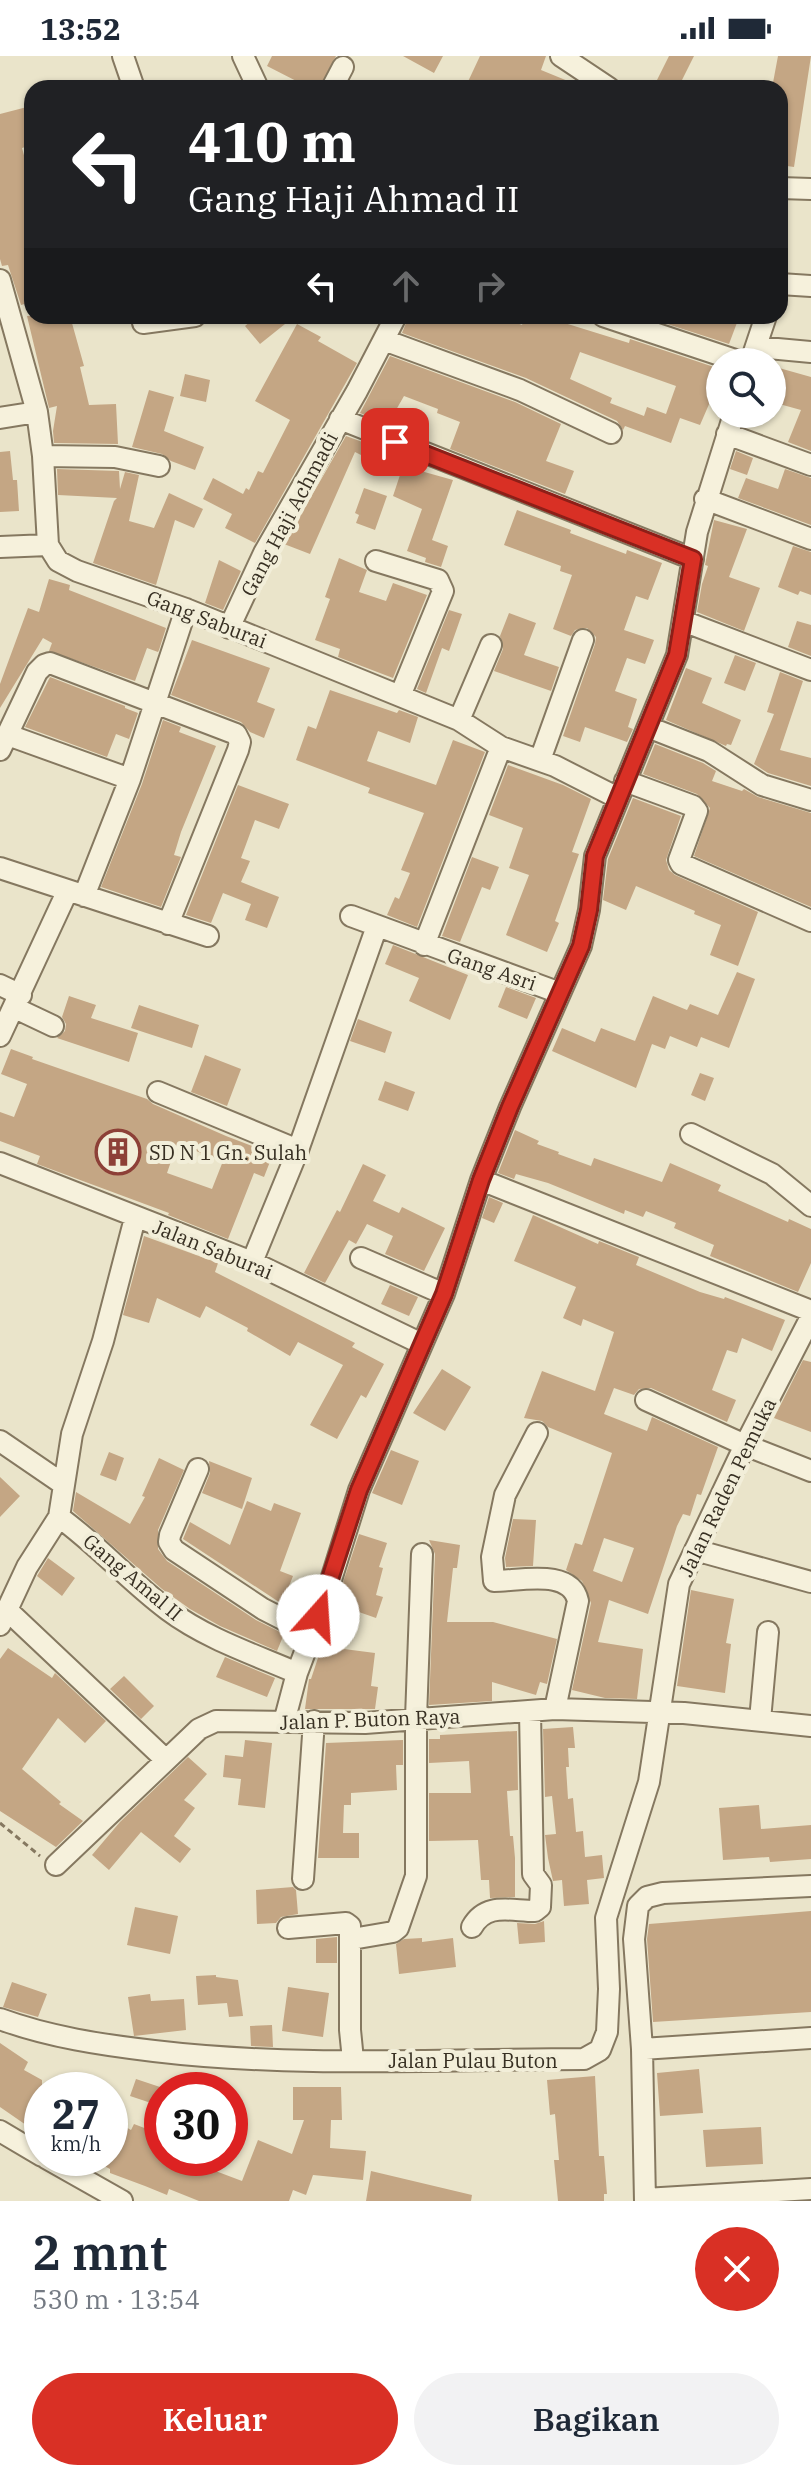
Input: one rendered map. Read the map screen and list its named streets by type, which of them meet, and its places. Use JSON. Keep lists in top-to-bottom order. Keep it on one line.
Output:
{"streets":{"street":["Gang Haji Achmadi","Gang Saburai","Gang Asri","Jalan Saburai","Jalan Raden Pemuka","Gang Amal II","Jalan P. Buton Raya","Jalan Pulau Buton"]},"crossings":[["Gang Haji Achmadi","Gang Saburai"],["Jalan Raden Pemuka","Jalan P. Buton Raya"],["Jalan Raden Pemuka","Jalan Pulau Buton"],["Jalan P. Buton Raya","Jalan Pulau Buton"]],"places":{"building":["SD N 1 Gn. Sulah"]},"page":{"status":"13:52","turn":["410 m","Gang Haji Ahmad II"],"speed":"27 km/h","limit":"30","heading":["2 mnt","530 m · 13:54"],"buttons":["Keluar","Bagikan"]}}
